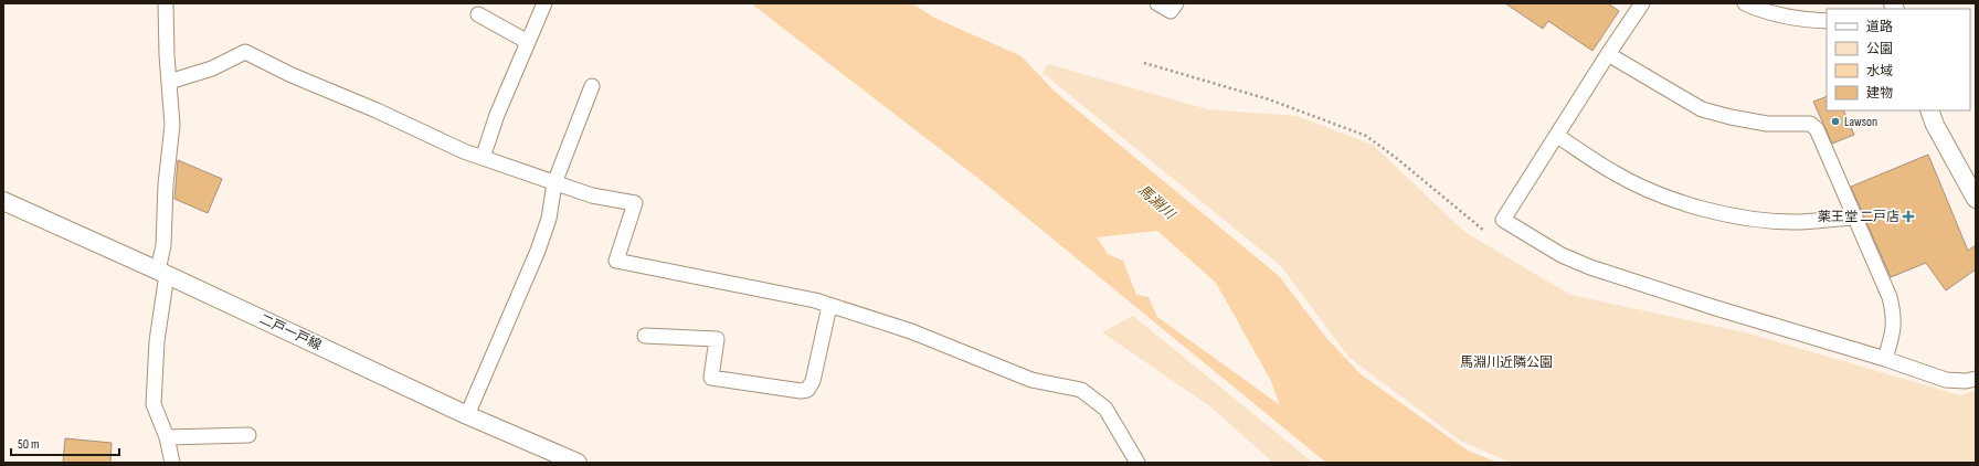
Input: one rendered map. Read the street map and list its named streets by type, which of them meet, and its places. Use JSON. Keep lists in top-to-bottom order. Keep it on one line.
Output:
{"streets":{"main road":["二戸一戸線"]},"water":["馬淵川"],"parks":["馬淵川近隣公園"],"places":{"other":["Lawson"],"health":["薬王堂 二戸店"]},"legend":["道路","公園","水域","建物"],"scale_bar":"50 m"}
